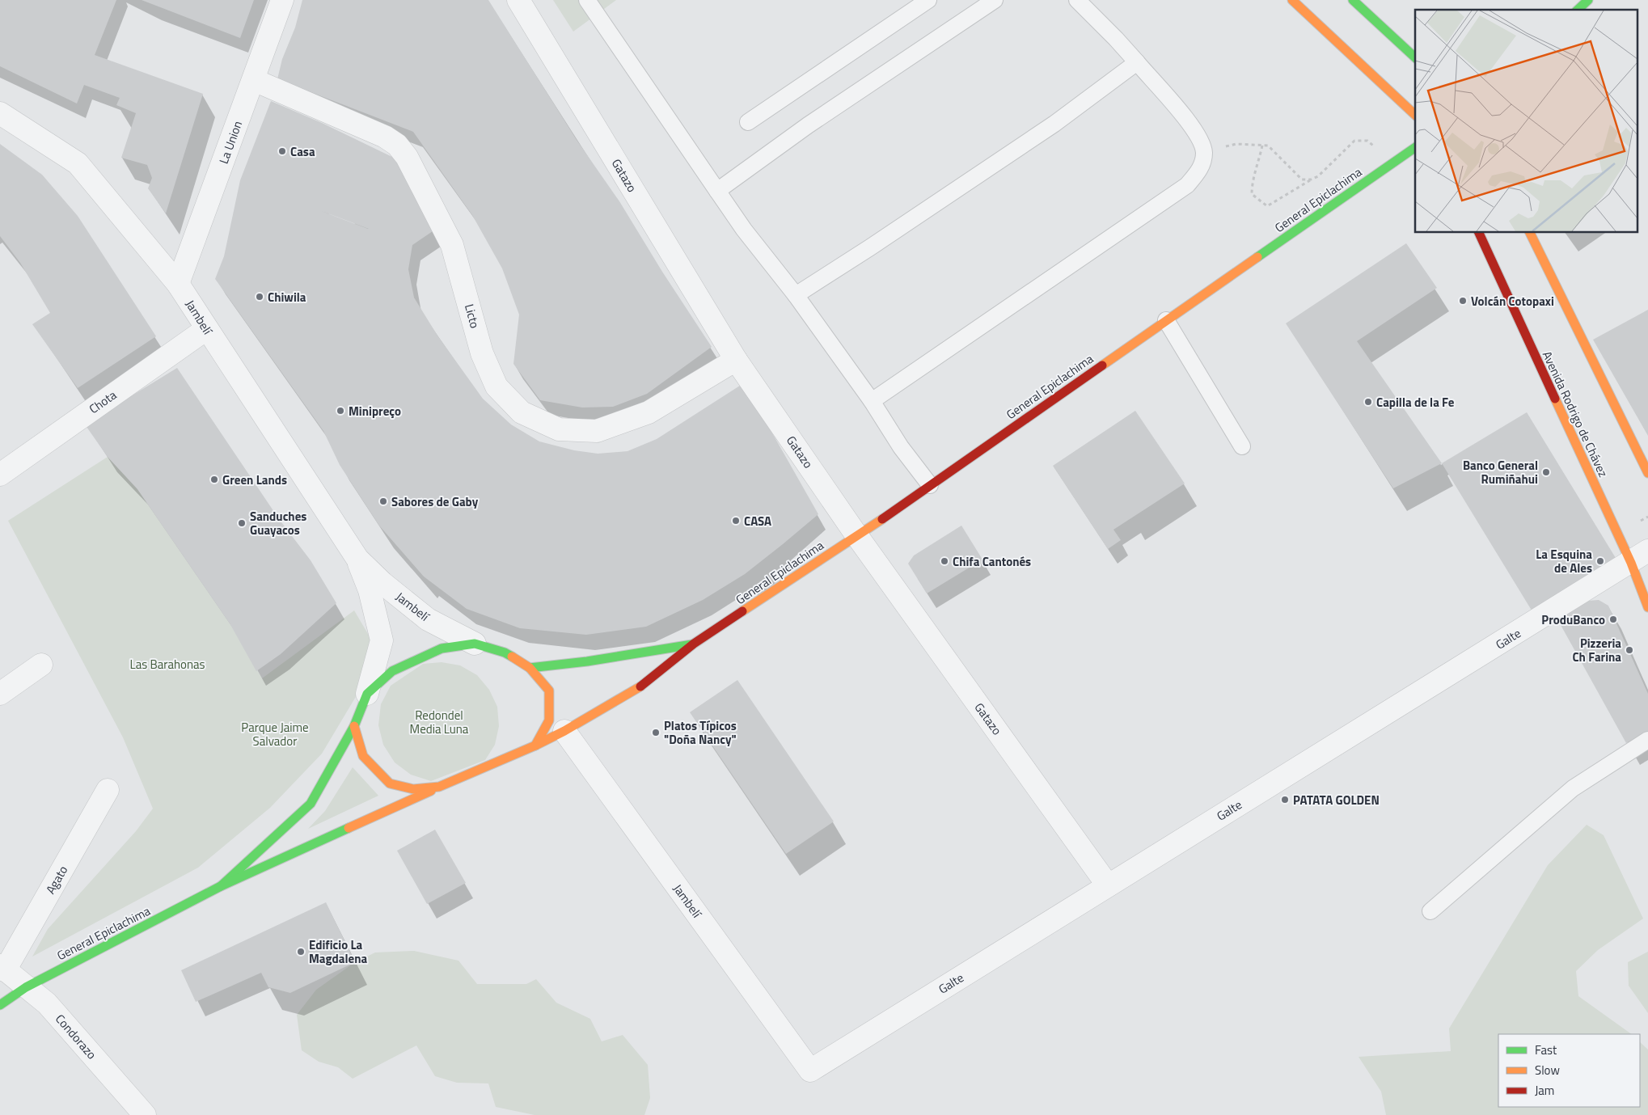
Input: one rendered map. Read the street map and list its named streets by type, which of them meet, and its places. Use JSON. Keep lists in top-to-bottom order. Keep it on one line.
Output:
{"streets":{"street":["La Union","Gatazo","General Epiclachima","Licto","Jambelí","Chota","Avenida Rodrigo de Chávez","Galte","Agato","Condorazo"]},"crossings":[["La Union","Licto"],["La Union","Jambelí"],["Gatazo","General Epiclachima"],["Gatazo","Licto"],["Gatazo","Galte"],["General Epiclachima","Jambelí"],["General Epiclachima","Condorazo"],["Jambelí","Chota"],["Jambelí","Galte"],["Avenida Rodrigo de Chávez","Galte"],["Agato","Condorazo"]],"parks":["Las Barahonas","Redondel Media Luna","Parque Jaime Salvador"],"places":["Casa","Chiwila","Volcán Cotopaxi","Capilla de la Fe","Minipreço","Banco General Rumiñahui","Green Lands","Sabores de Gaby","CASA","Sanduches Guayacos","Chifa Cantonés","La Esquina de Ales","ProduBanco","Pizzeria Ch Farina","Platos Típicos \"Doña Nancy\"","PATATA GOLDEN","Edificio La Magdalena"],"legend":["Fast","Slow","Jam"]}
